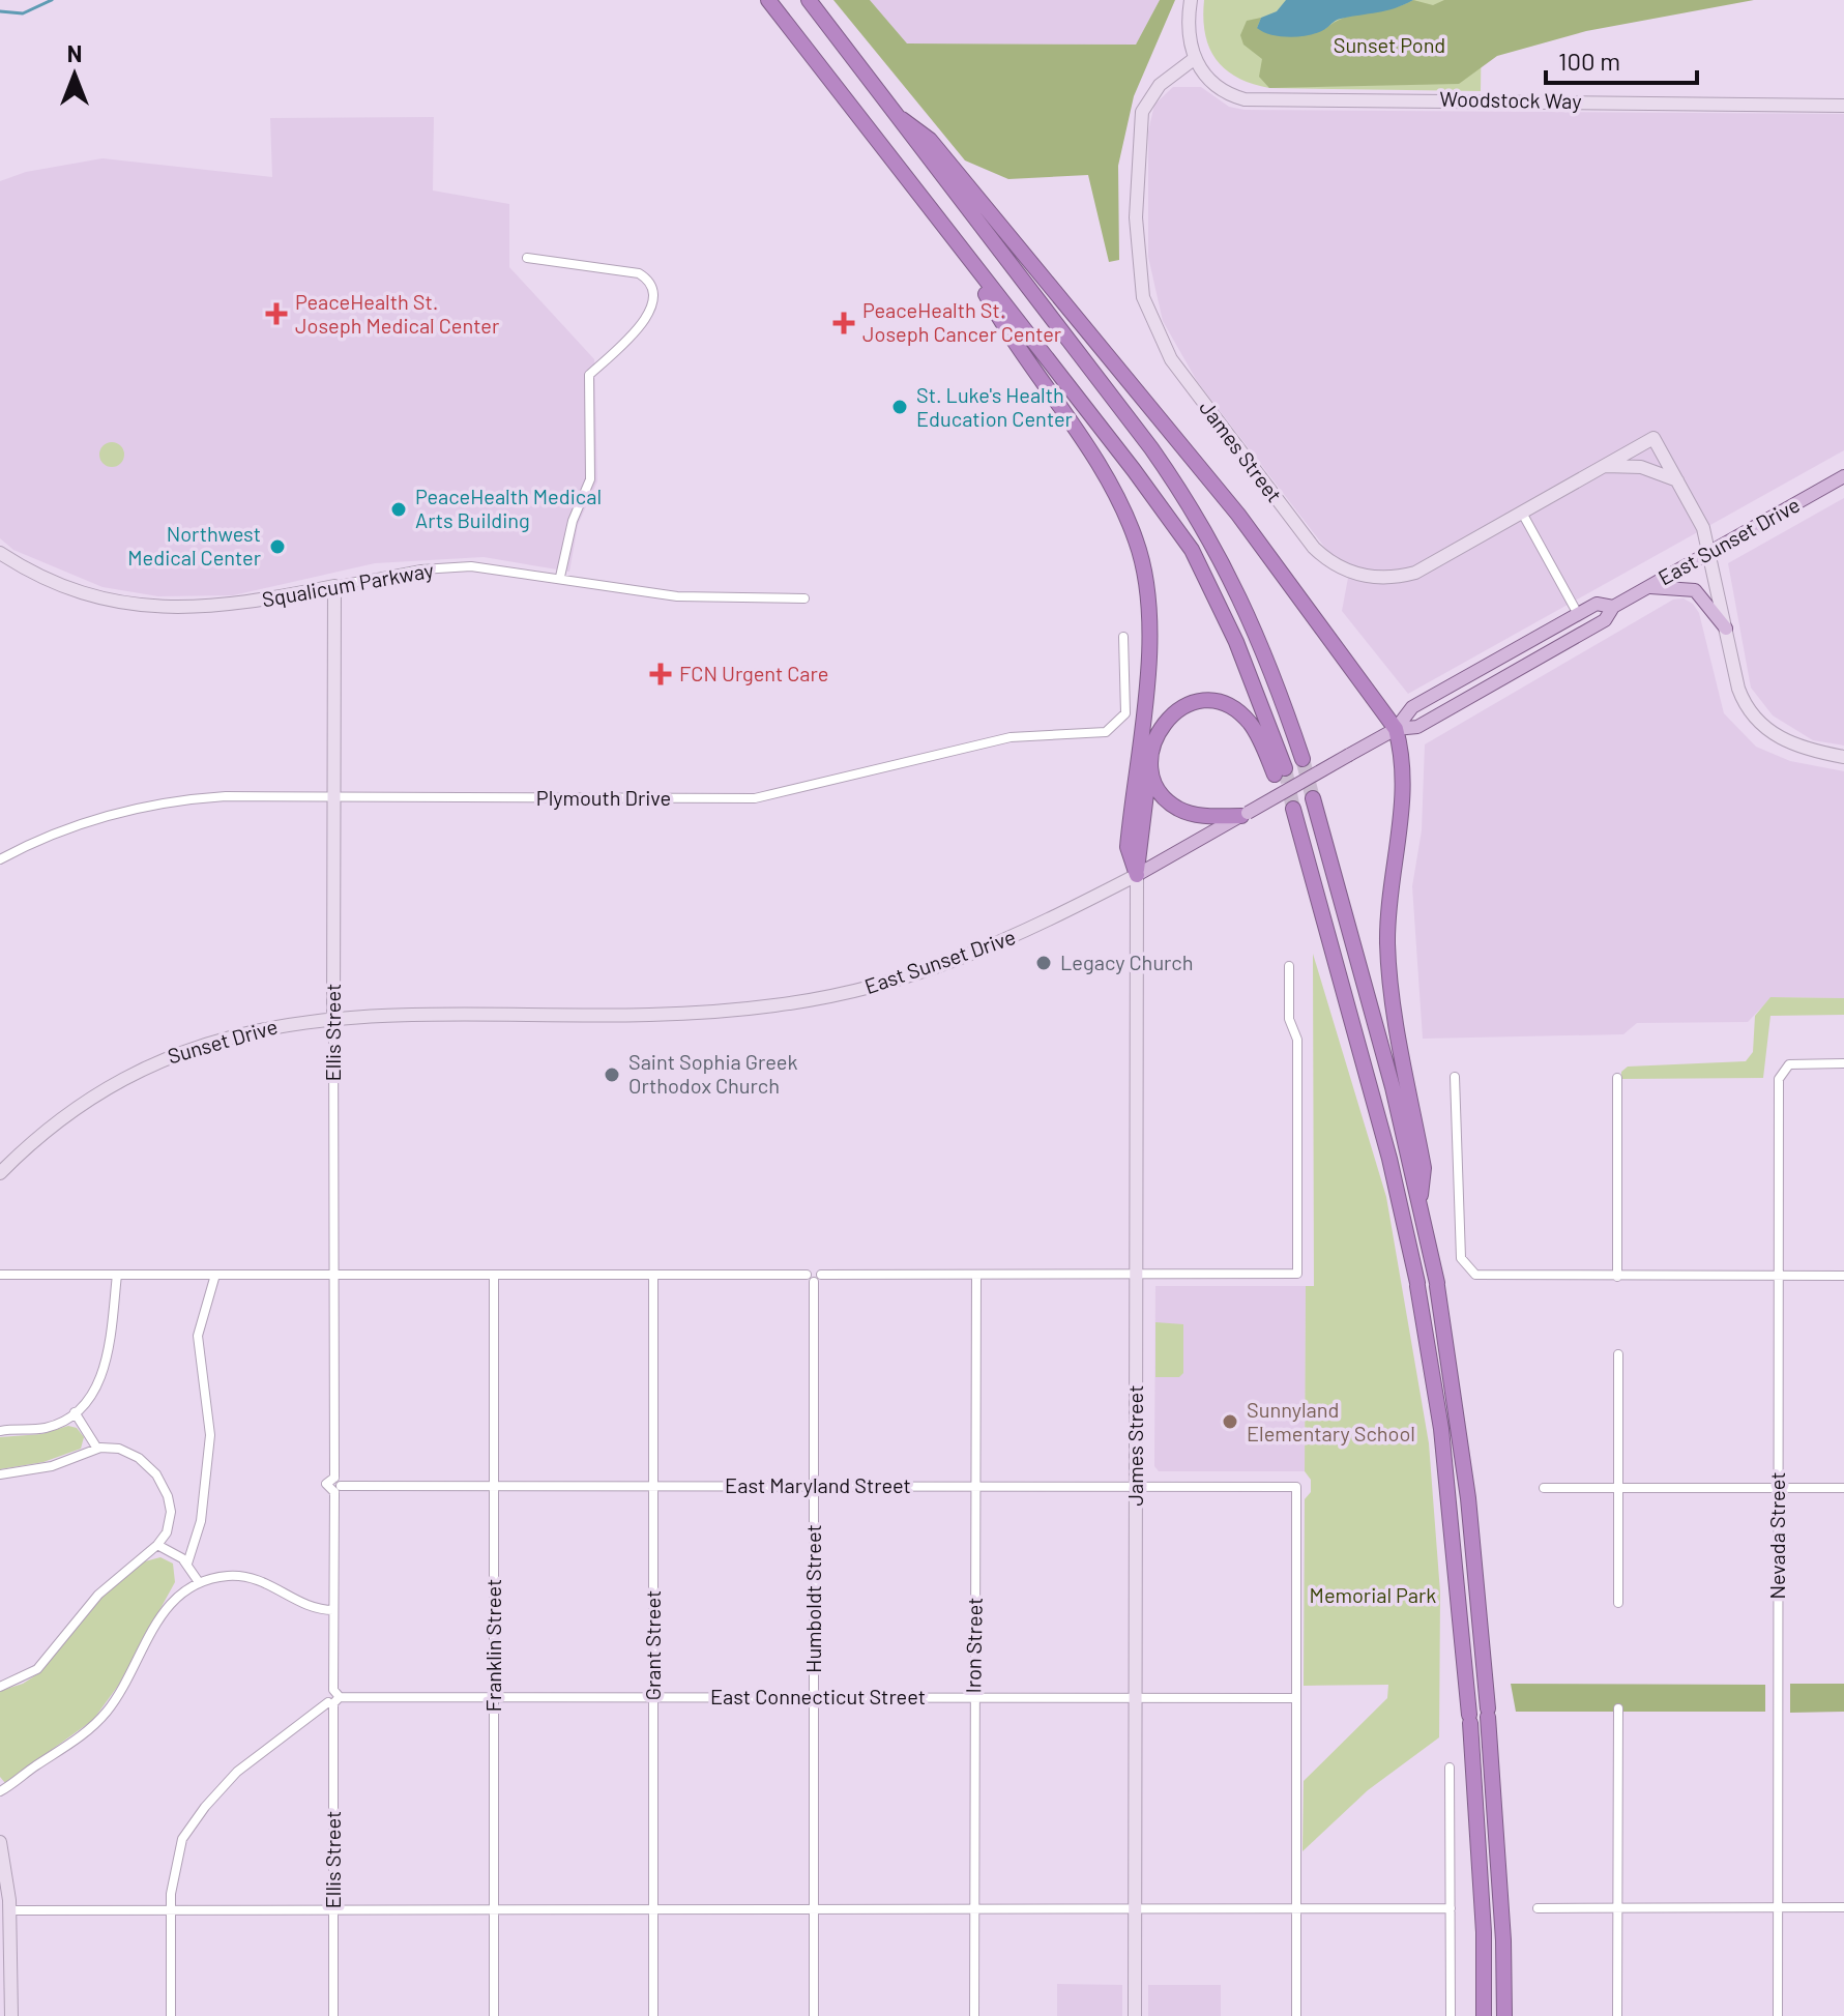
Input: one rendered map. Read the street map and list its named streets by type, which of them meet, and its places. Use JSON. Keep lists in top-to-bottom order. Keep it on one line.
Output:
{"streets":{"main road":["East Sunset Drive"],"street":["Woodstock Way","James Street","Squalicum Parkway","Plymouth Drive","Ellis Street","Sunset Drive","East Maryland Street","Nevada Street","Humboldt Street","Franklin Street","Grant Street","Iron Street","East Connecticut Street"]},"crossings":[["Woodstock Way","James Street"],["James Street","East Sunset Drive"],["James Street","East Maryland Street"],["James Street","East Connecticut Street"],["East Sunset Drive","Ellis Street"],["East Sunset Drive","Sunset Drive"],["Squalicum Parkway","Ellis Street"],["Plymouth Drive","Ellis Street"],["Ellis Street","Sunset Drive"],["Ellis Street","East Maryland Street"],["Ellis Street","East Connecticut Street"],["East Maryland Street","Humboldt Street"],["East Maryland Street","Franklin Street"],["East Maryland Street","Grant Street"],["East Maryland Street","Iron Street"],["East Maryland Street","East Connecticut Street"],["Humboldt Street","East Connecticut Street"],["Franklin Street","East Connecticut Street"],["Grant Street","East Connecticut Street"],["Iron Street","East Connecticut Street"]],"parks":["Sunset Pond","Memorial Park"],"places":{"health":["PeaceHealth St. Joseph Medical Center","PeaceHealth St. Joseph Cancer Center","FCN Urgent Care"],"other":["St. Luke's Health Education Center","PeaceHealth Medical Arts Building","Northwest Medical Center","Legacy Church","Saint Sophia Greek Orthodox Church","Sunnyland Elementary School"]},"scale_bar":"100 m","north":"top"}
